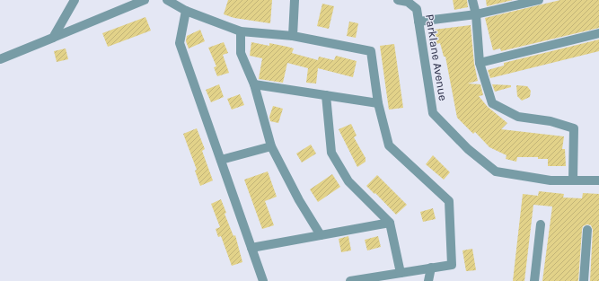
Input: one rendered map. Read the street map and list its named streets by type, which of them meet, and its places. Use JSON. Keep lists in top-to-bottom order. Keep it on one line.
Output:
{"streets":{"street":["Parklane Avenue"]}}
